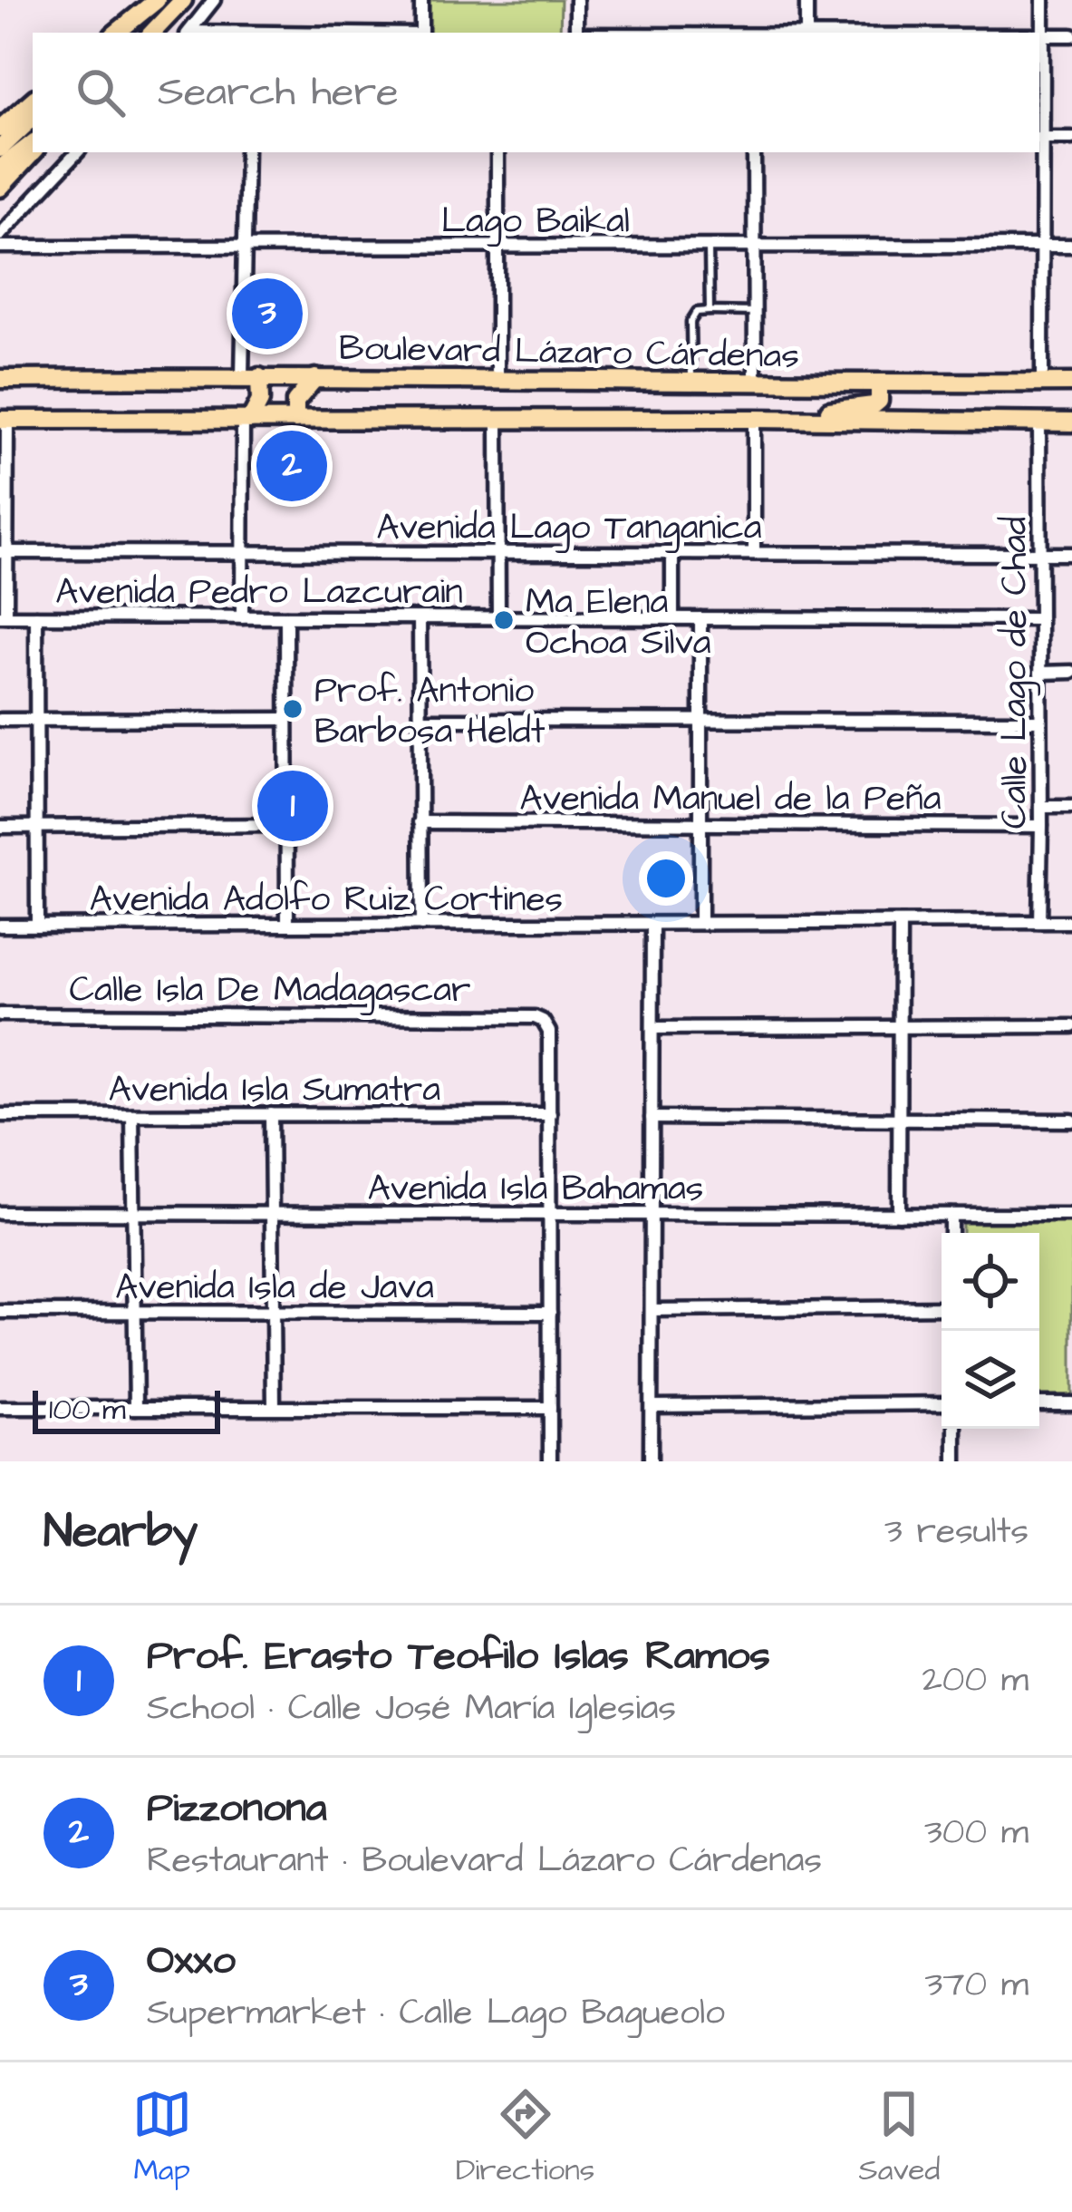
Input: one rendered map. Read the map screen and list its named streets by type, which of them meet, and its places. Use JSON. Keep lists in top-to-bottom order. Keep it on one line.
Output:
{"streets":{"main road":["Boulevard Lázaro Cárdenas"],"street":["Lago Baikal","Avenida Lago Tanganica","Avenida Pedro Lazcurain","Calle Lago de Chad","Avenida Manuel de la Peña","Avenida Adolfo Ruiz Cortines","Calle Isla De Madagascar","Avenida Isla Sumatra","Avenida Isla Bahamas","Avenida Isla de Java"]},"crossings":[["Boulevard Lázaro Cárdenas","Calle Lago de Chad"],["Avenida Lago Tanganica","Calle Lago de Chad"],["Avenida Pedro Lazcurain","Calle Lago de Chad"],["Calle Lago de Chad","Avenida Manuel de la Peña"],["Calle Lago de Chad","Avenida Adolfo Ruiz Cortines"],["Calle Isla De Madagascar","Avenida Isla Sumatra"]],"places":["Ma Elena Ochoa Silva","Prof. Antonio Barbosa Heldt"],"scale_bar":"100 m","page":{"search":"Search here","pins":["3","2","1"],"scale":"100 m","heading":["Nearby","3 results"],"list":[{"mark":"1","name":"Prof. Erasto Teofilo Islas Ramos","note":"School · Calle José María Iglesias","value":"200 m"},{"mark":"2","name":"Pizzonona","note":"Restaurant · Boulevard Lázaro Cárdenas","value":"300 m"},{"mark":"3","name":"Oxxo","note":"Supermarket · Calle Lago Bagueolo","value":"370 m"}],"nav":["Map","Directions","Saved"]}}
